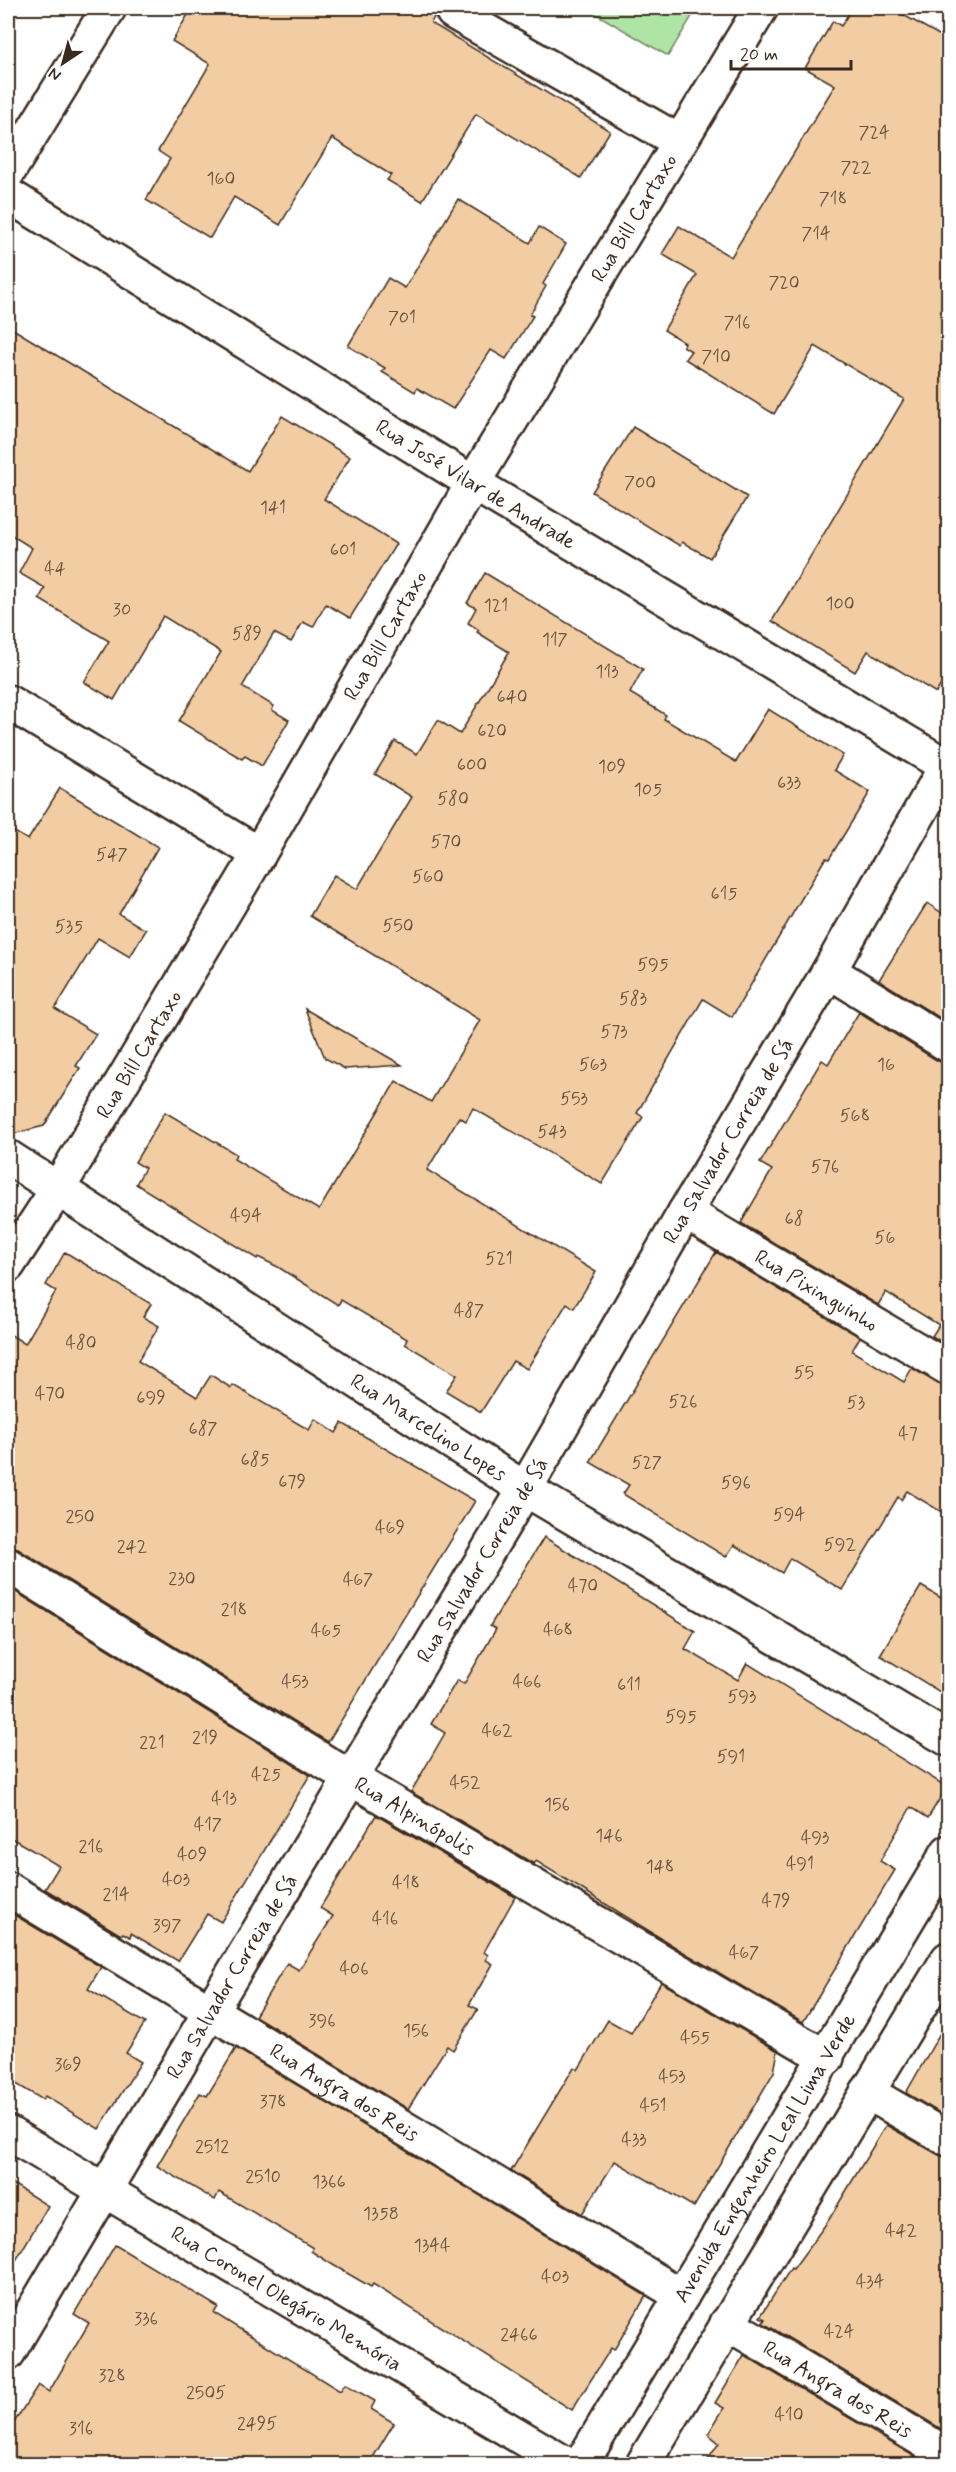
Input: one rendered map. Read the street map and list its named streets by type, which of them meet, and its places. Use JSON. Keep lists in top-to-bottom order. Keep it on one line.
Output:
{"streets":{"street":["Rua Bill Cartaxo","Rua José Vilar de Andrade","Rua Salvador Correia de Sá","Rua Pixinguinho","Rua Marcelino Lopes","Rua Alpinópolis","Rua Angra dos Reis","Avenida Engenheiro Leal Lima Verde","Rua Coronel Olegário Memória"]},"crossings":[["Rua Bill Cartaxo","Rua José Vilar de Andrade"],["Rua Bill Cartaxo","Rua Marcelino Lopes"],["Rua José Vilar de Andrade","Rua Salvador Correia de Sá"],["Rua Salvador Correia de Sá","Rua Pixinguinho"],["Rua Salvador Correia de Sá","Rua Marcelino Lopes"],["Rua Salvador Correia de Sá","Rua Alpinópolis"],["Rua Salvador Correia de Sá","Rua Angra dos Reis"],["Rua Salvador Correia de Sá","Rua Coronel Olegário Memória"],["Rua Alpinópolis","Avenida Engenheiro Leal Lima Verde"],["Rua Angra dos Reis","Avenida Engenheiro Leal Lima Verde"]],"house_numbers":["724","722","160","718","714","720","701","716","710","700","141","601","44","100","121","30","589","117","113","640","620","600","109","633","105","580","570","547","560","615","550","535","595","583","573","563","16","553","568","543","576","494","68","56","521","487","480","55","470","699","526","53","687","47","685","527","679","596","594","250","469","592","242","230","467","470","218","468","465","453","466","611","593","595","462","219","221","591","425","452","413","156","417","146","493","216","409","491","148","403","418","214","479","416","397","467","406","396","156","455","369","453","378","451","433","2512","2510","1366","1358","442","1344","403","434","336","424","2466","328","2505","410","2495","316"],"scale_bar":"20 m","north":"bottom left"}
